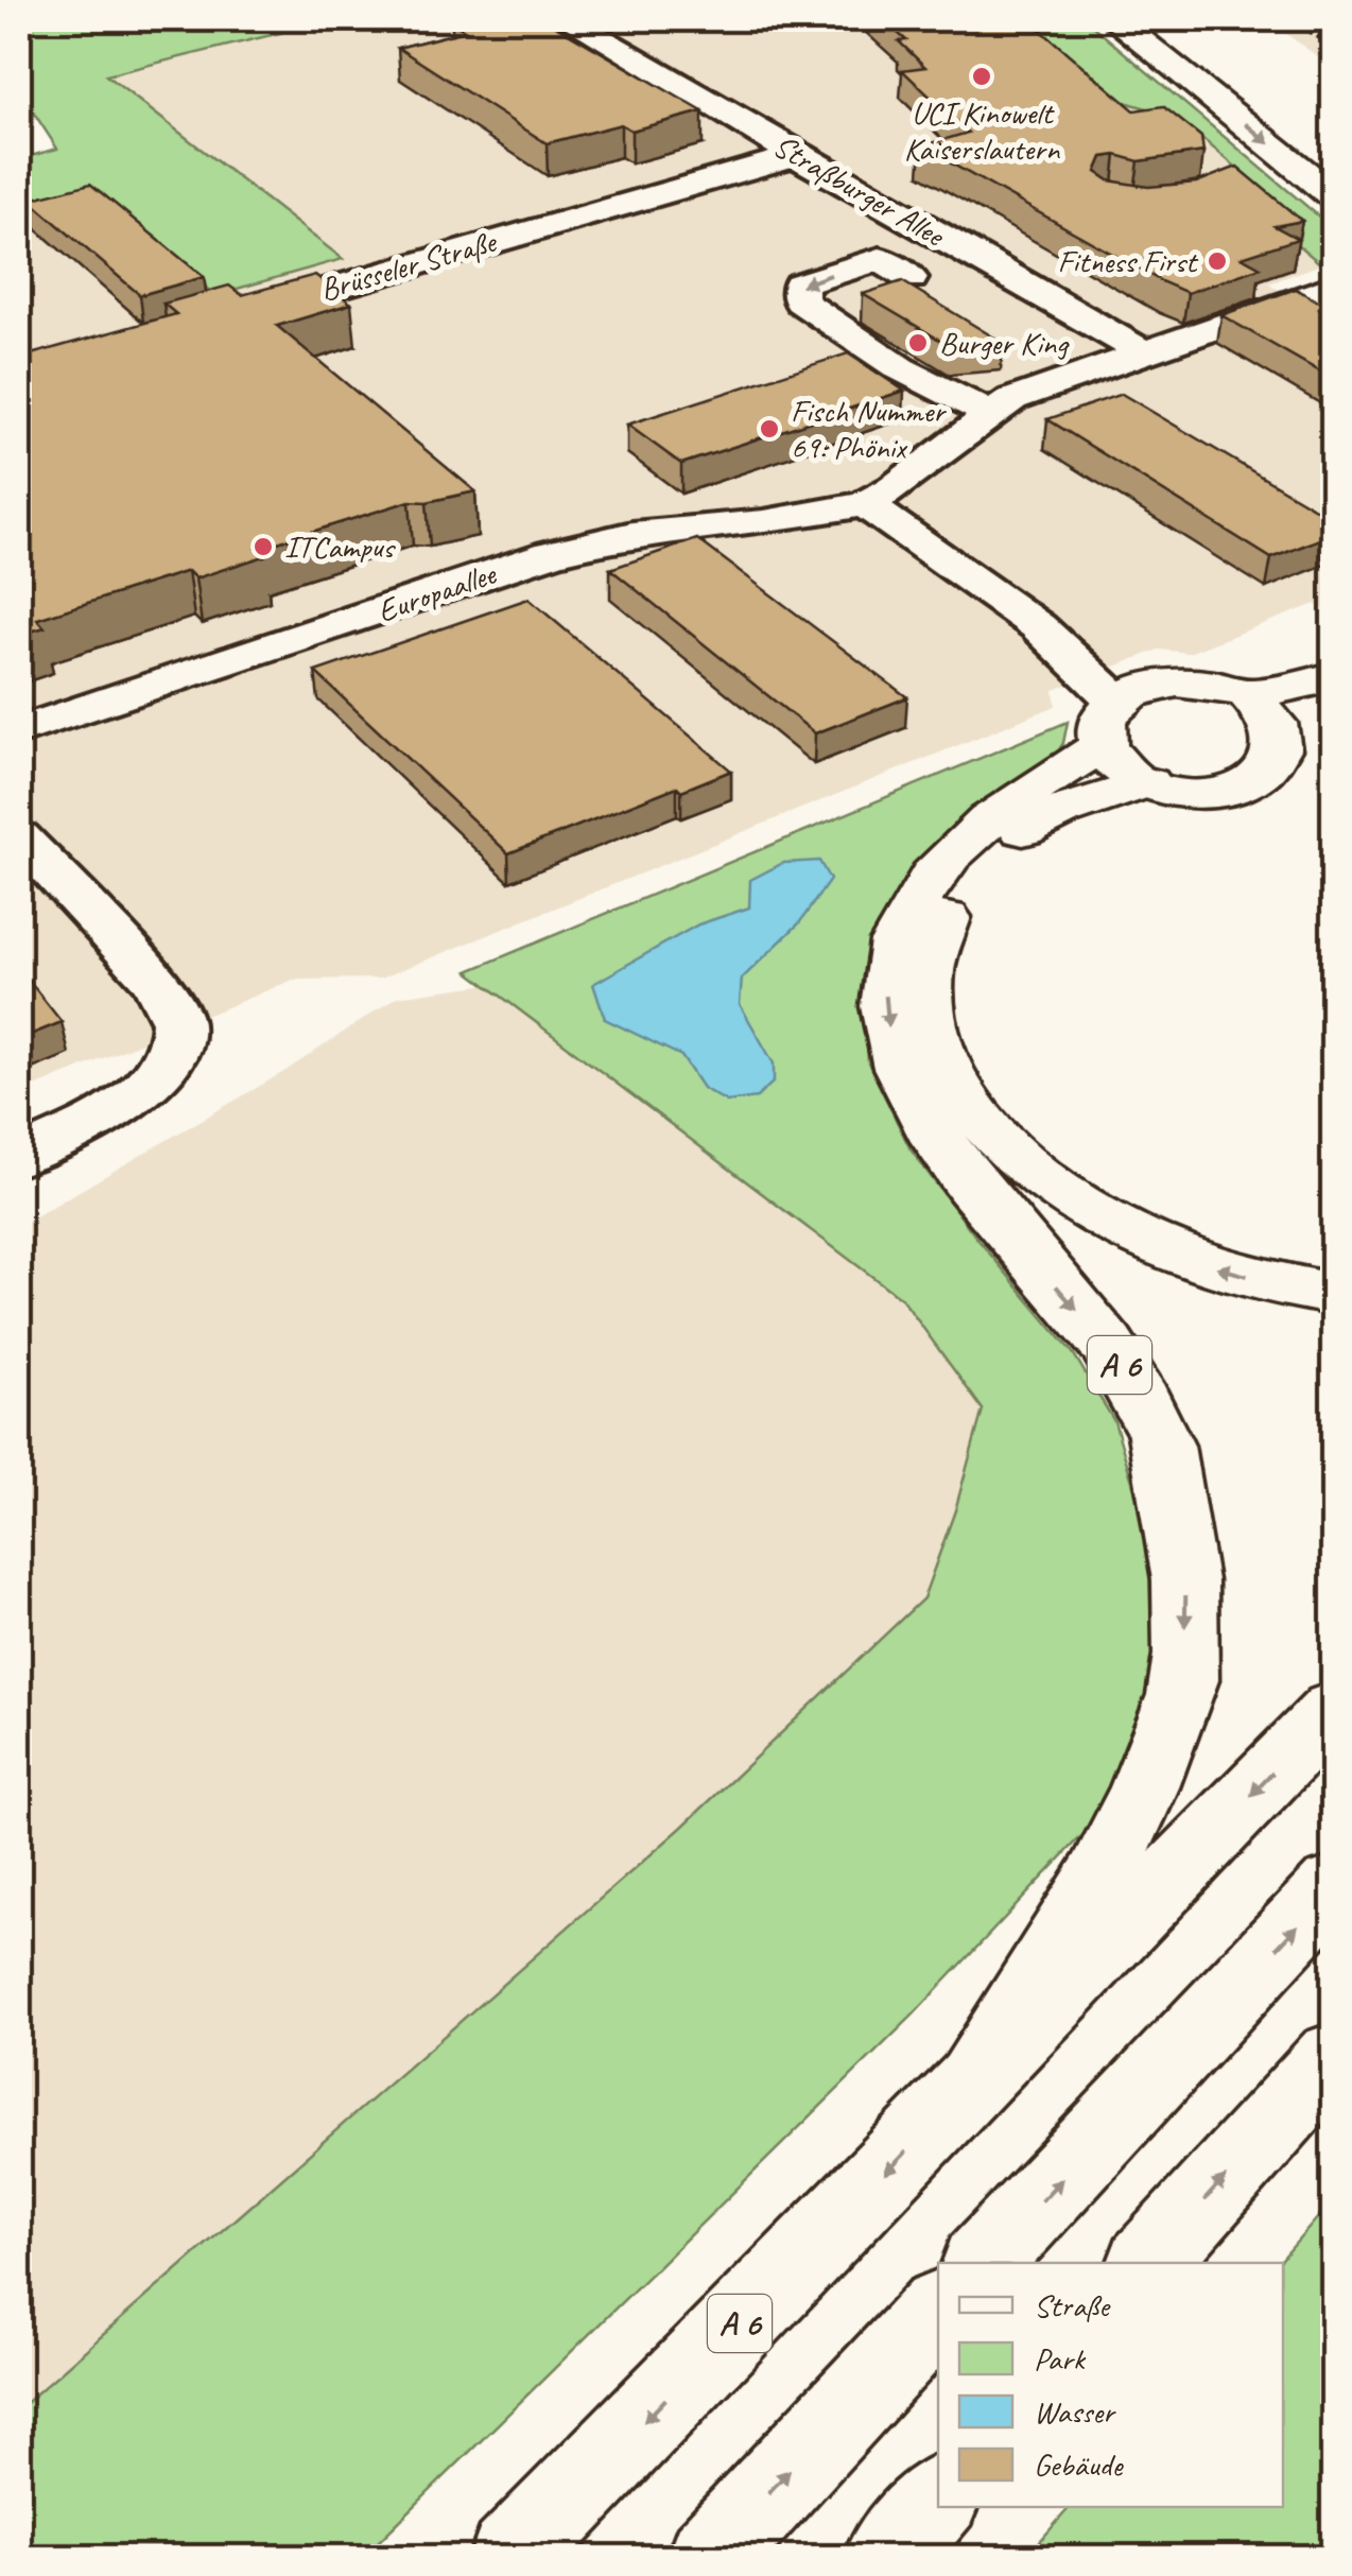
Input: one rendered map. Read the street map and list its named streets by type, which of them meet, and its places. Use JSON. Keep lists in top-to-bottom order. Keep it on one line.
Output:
{"streets":{"main road":["A 6"],"street":["Straßburger Allee","Brüsseler Straße","Europaallee"]},"crossings":[["Straßburger Allee","Brüsseler Straße"],["Straßburger Allee","Europaallee"]],"places":["UCI Kinowelt Kaiserslautern","Fitness First","Burger King","Fisch Nummer 69: Phönix","ITCampus"],"legend":["Straße","Park","Wasser","Gebäude"]}
